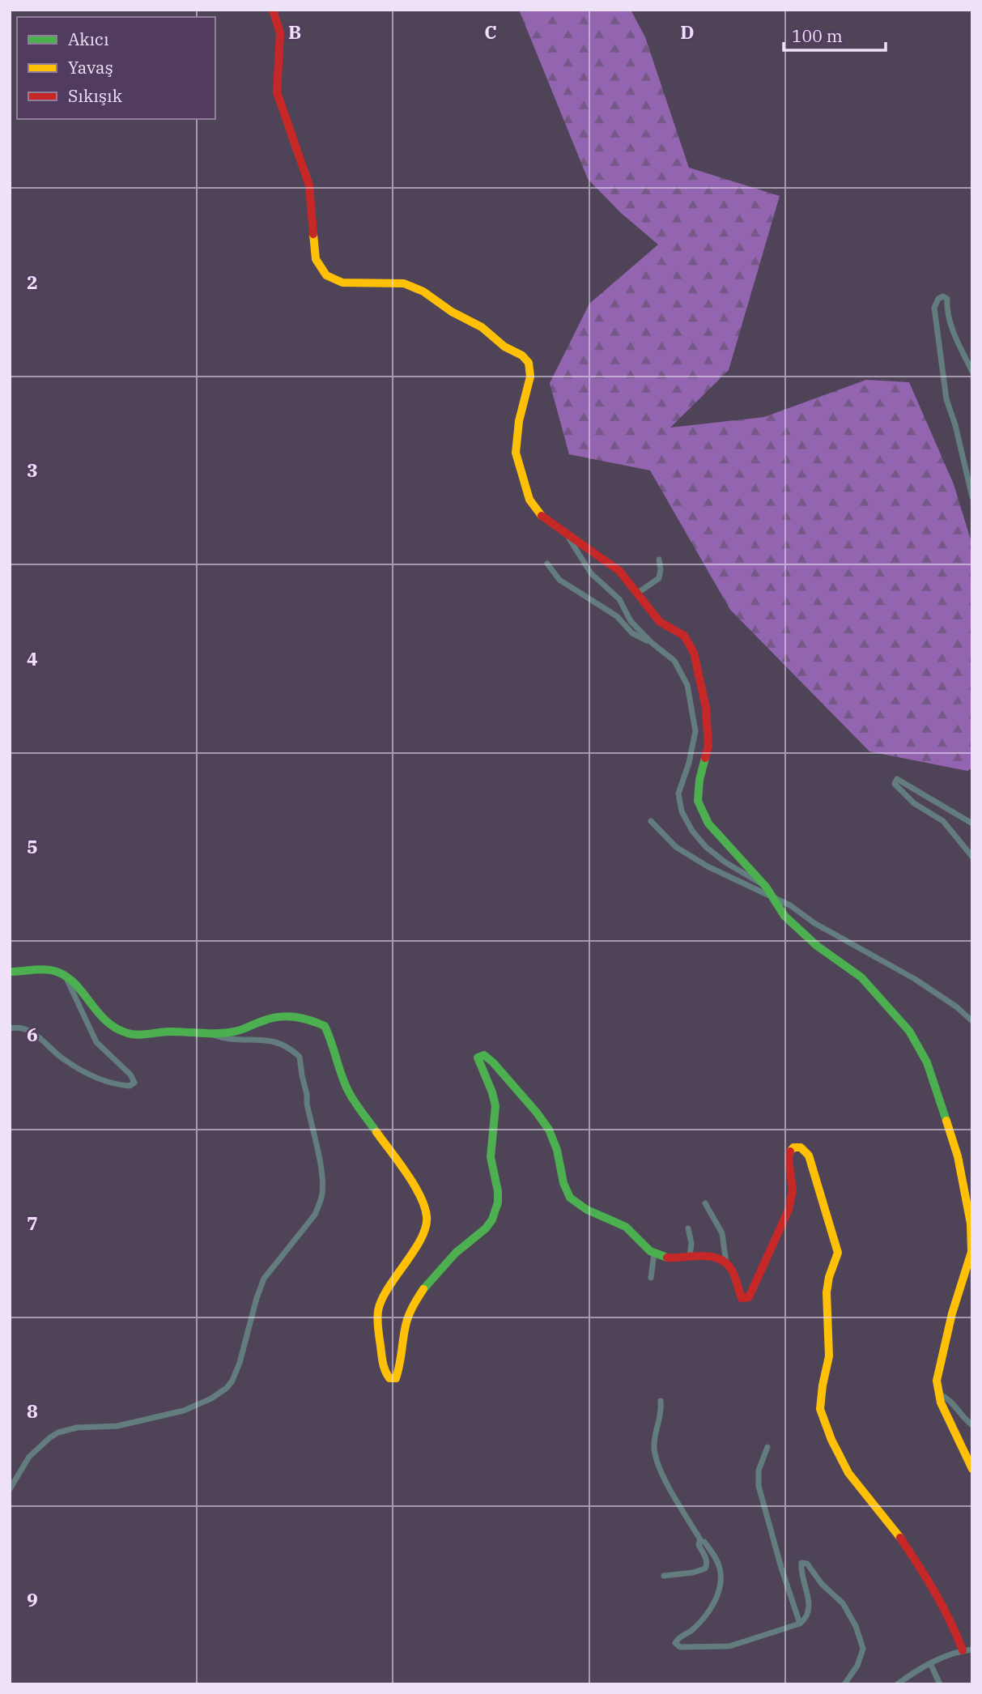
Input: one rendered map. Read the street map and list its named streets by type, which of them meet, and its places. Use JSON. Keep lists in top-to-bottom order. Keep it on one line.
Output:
{"legend":["Akıcı","Yavaş","Sıkışık"],"scale_bar":"100 m","grid":{"columns":["B","C","D"],"rows":["2","3","4","5","6","7","8","9"]}}
